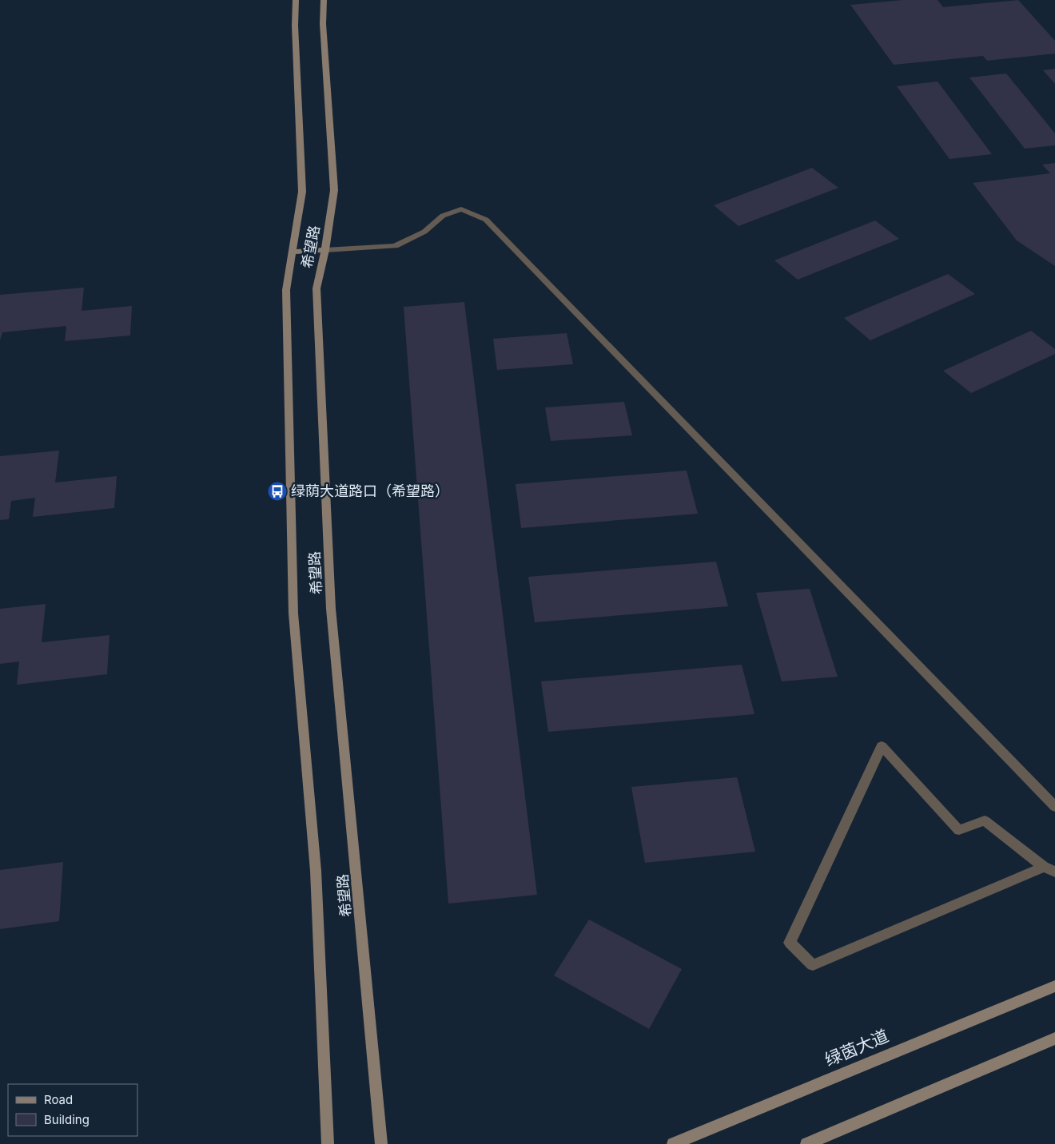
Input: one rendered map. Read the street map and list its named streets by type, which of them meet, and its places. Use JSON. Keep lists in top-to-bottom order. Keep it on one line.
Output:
{"streets":{"street":["希望路","绿茵大道"]},"places":{"bus stop":["绿荫大道路口（希望路）"]},"legend":["Road","Building"]}
